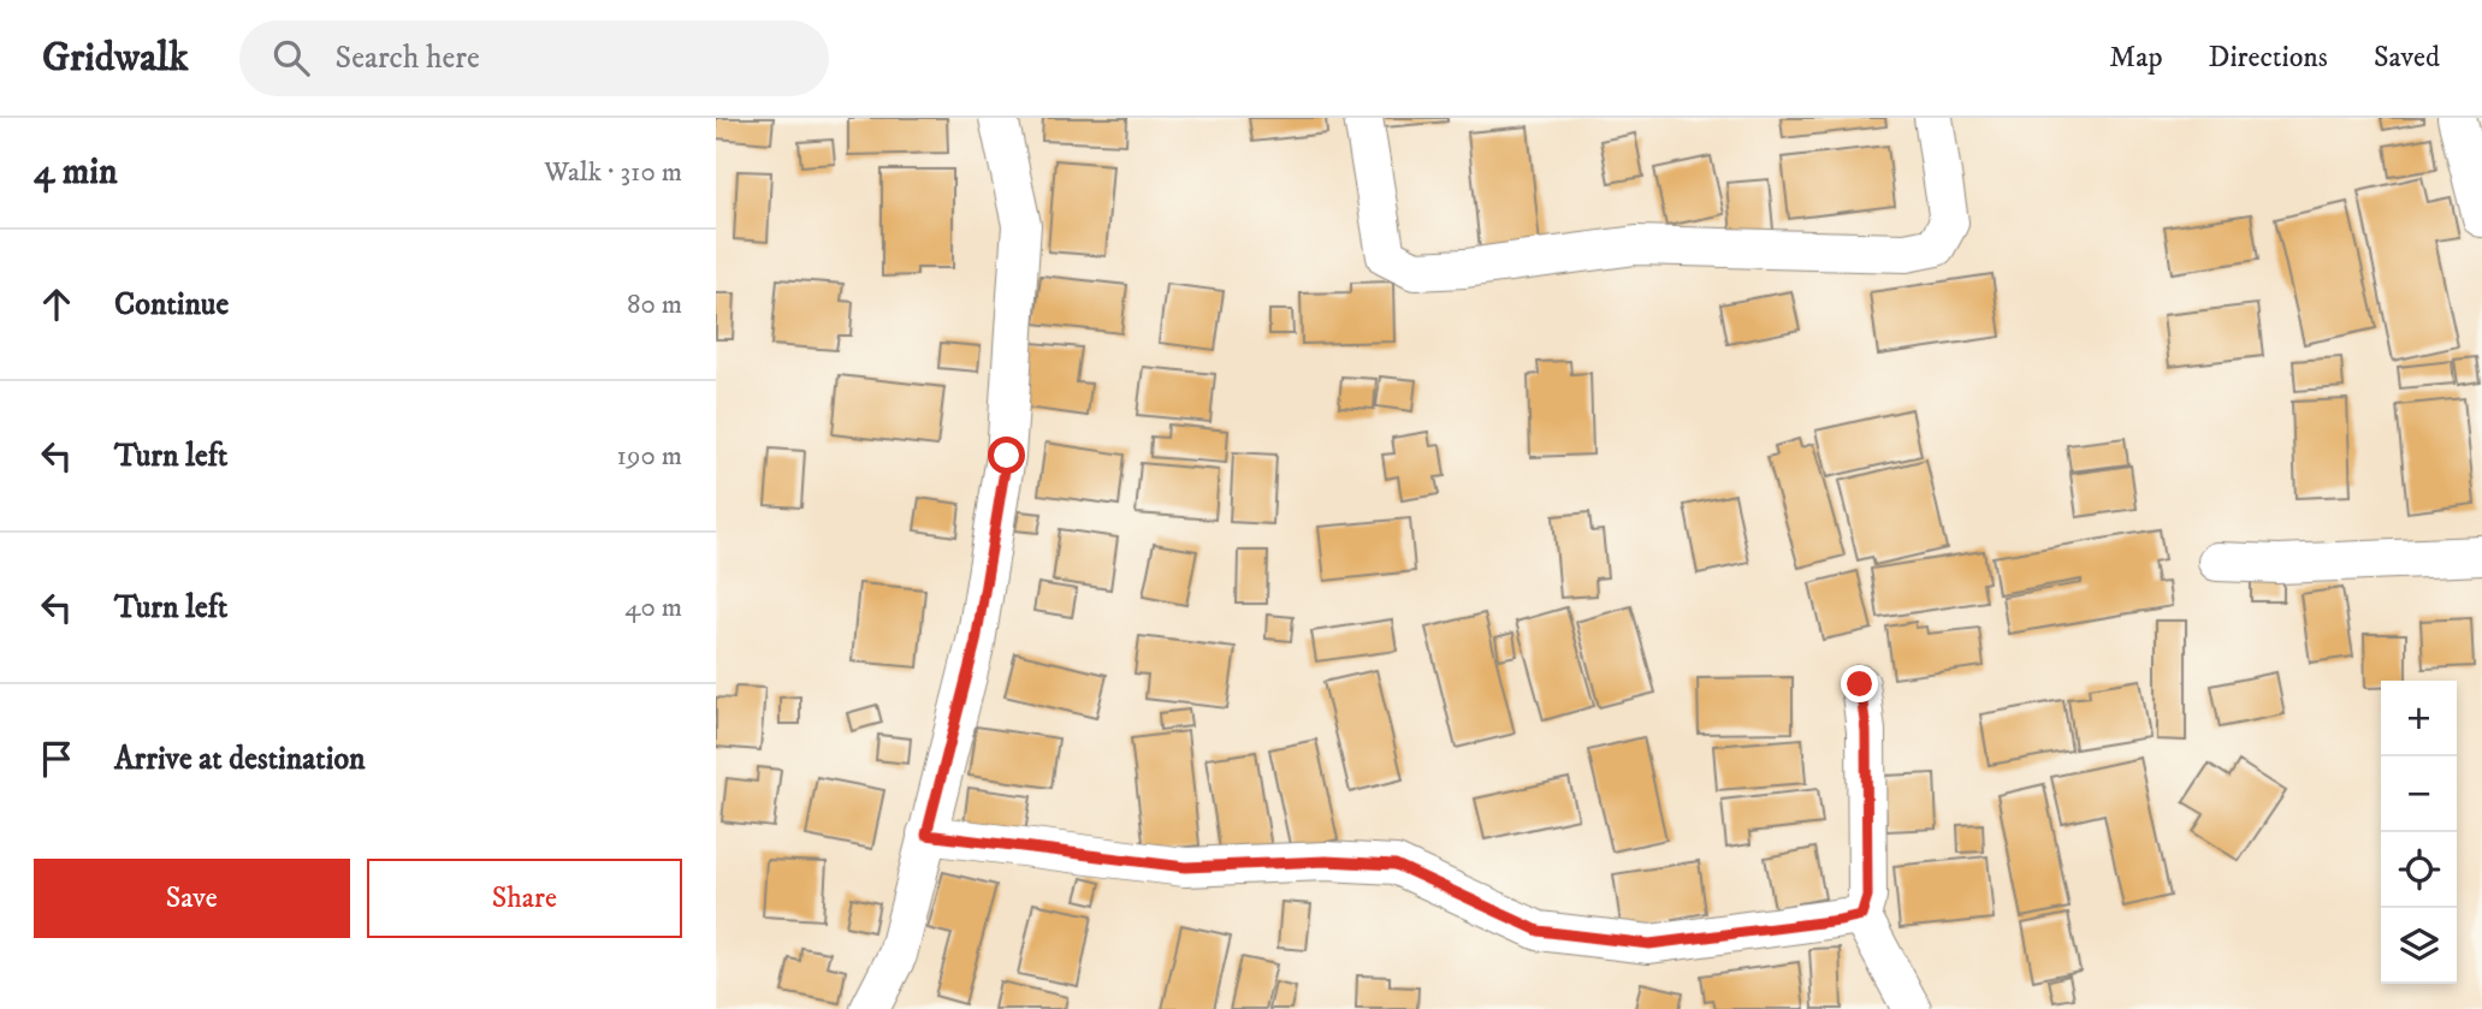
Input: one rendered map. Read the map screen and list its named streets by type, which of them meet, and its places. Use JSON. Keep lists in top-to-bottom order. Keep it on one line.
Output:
{"page":{"header":"Gridwalk","search":"Search here","nav":["Map","Directions","Saved"],"heading":["4 min","Walk · 310 m"],"list":[["Continue","80 m"],["Turn left","190 m"],["Turn left","40 m"],"Arrive at destination"],"map_buttons":["+","−"],"buttons":["Save","Share"]}}
